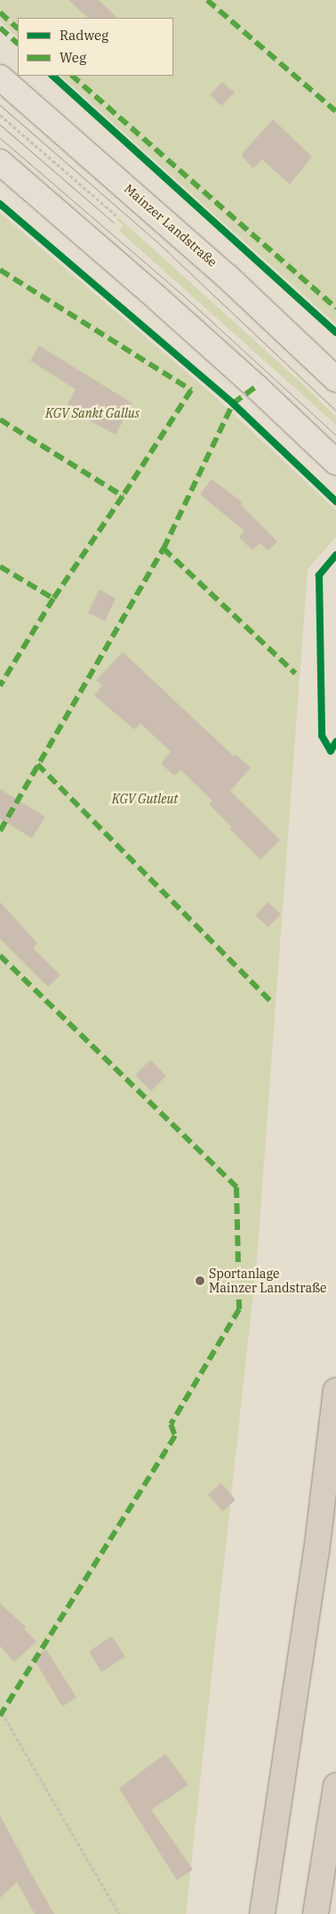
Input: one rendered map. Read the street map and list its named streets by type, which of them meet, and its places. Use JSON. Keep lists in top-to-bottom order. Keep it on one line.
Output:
{"streets":{"main road":["Mainzer Landstraße"]},"parks":["KGV Sankt Gallus","KGV Gutleut"],"places":["Sportanlage Mainzer Landstraße"],"legend":["Radweg","Weg"]}
